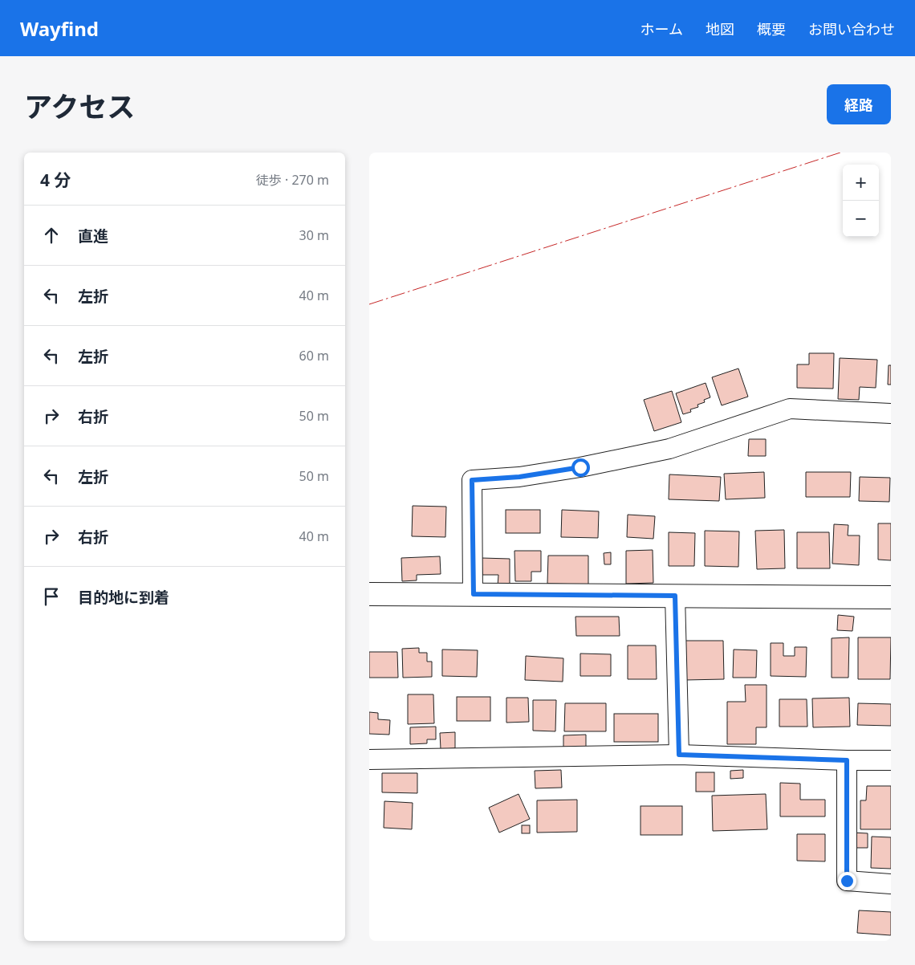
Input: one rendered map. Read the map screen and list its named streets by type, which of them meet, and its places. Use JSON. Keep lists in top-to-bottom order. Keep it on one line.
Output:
{"page":{"header":"Wayfind","nav":["ホーム","地図","概要","お問い合わせ"],"title":"アクセス","buttons":"経路","heading":["4 分","徒歩 · 270 m"],"map_buttons":["+","−"],"list":[["直進","30 m"],["左折","40 m"],["左折","60 m"],["右折","50 m"],["左折","50 m"],["右折","40 m"],"目的地に到着"]}}
